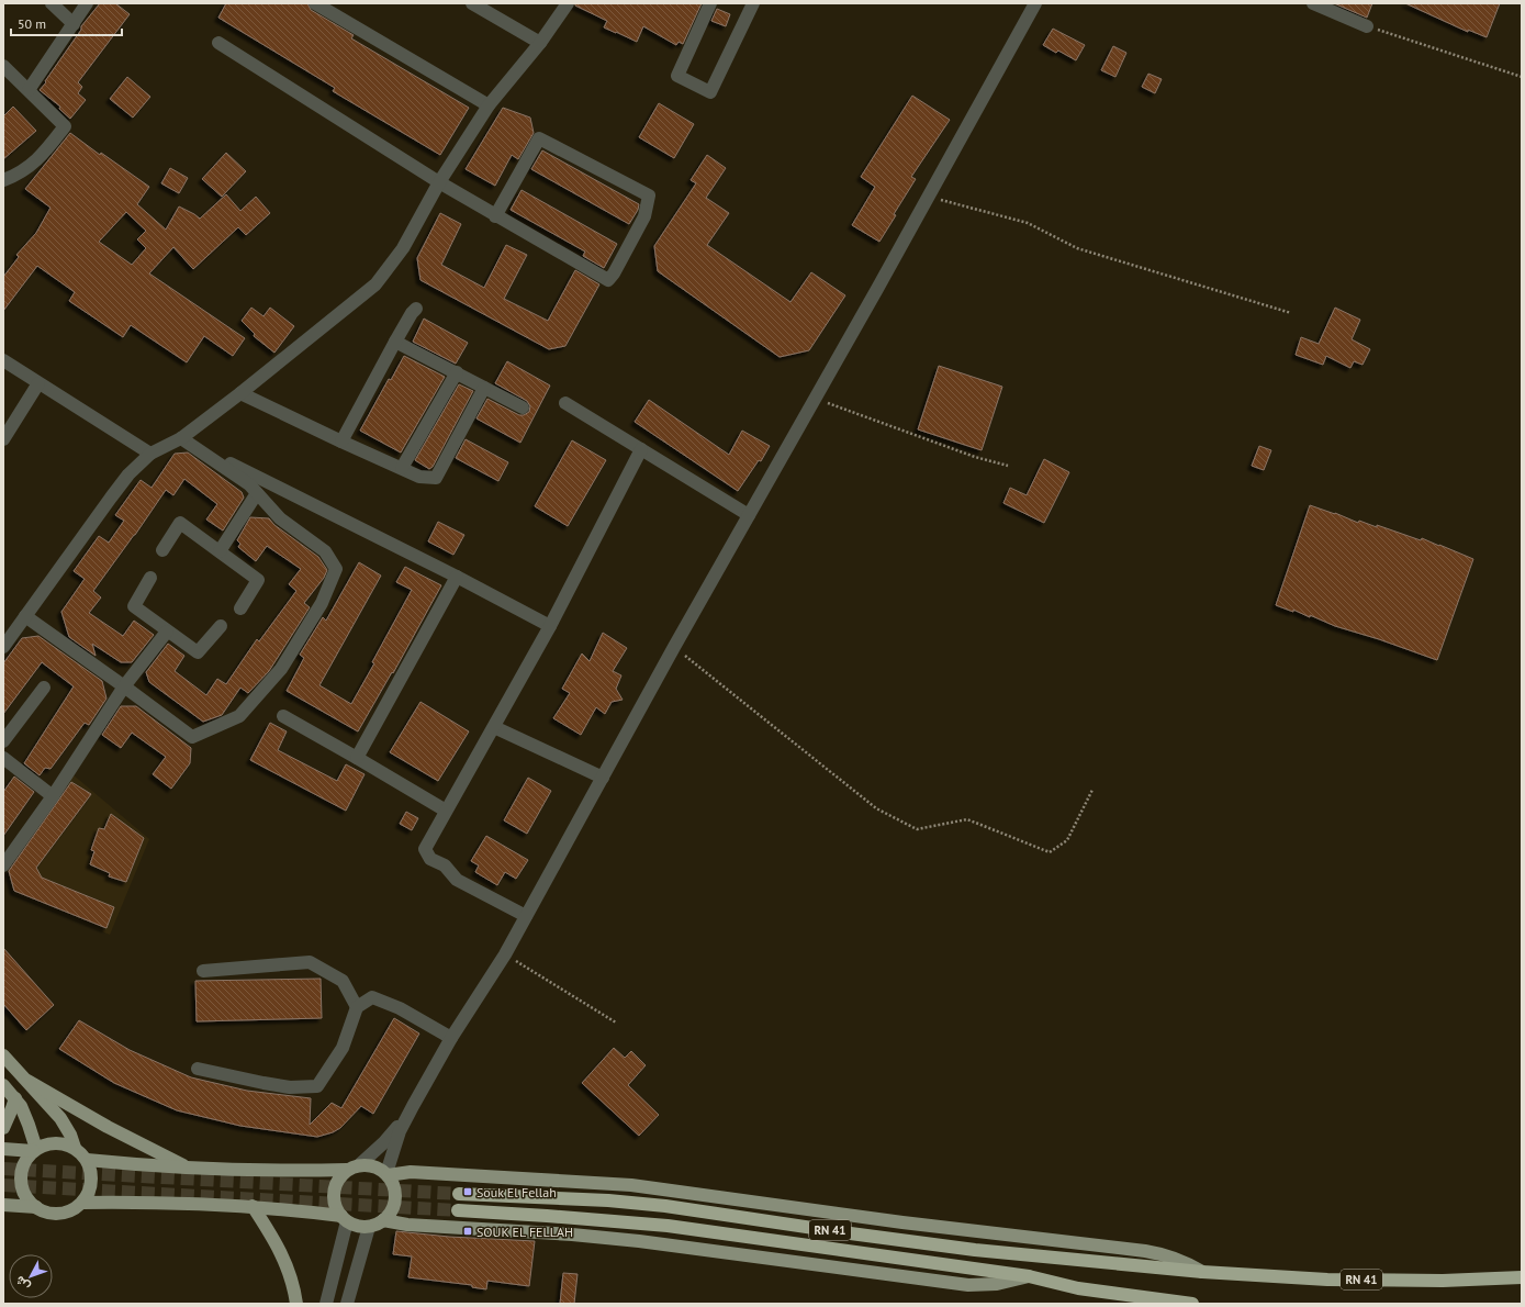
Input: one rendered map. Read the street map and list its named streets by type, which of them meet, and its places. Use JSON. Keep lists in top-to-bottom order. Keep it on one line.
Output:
{"streets":{"highway":["RN 41"]},"places":{"transit":["Souk El Fellah","SOUK EL FELLAH"]},"scale_bar":"50 m","north":"bottom left"}
